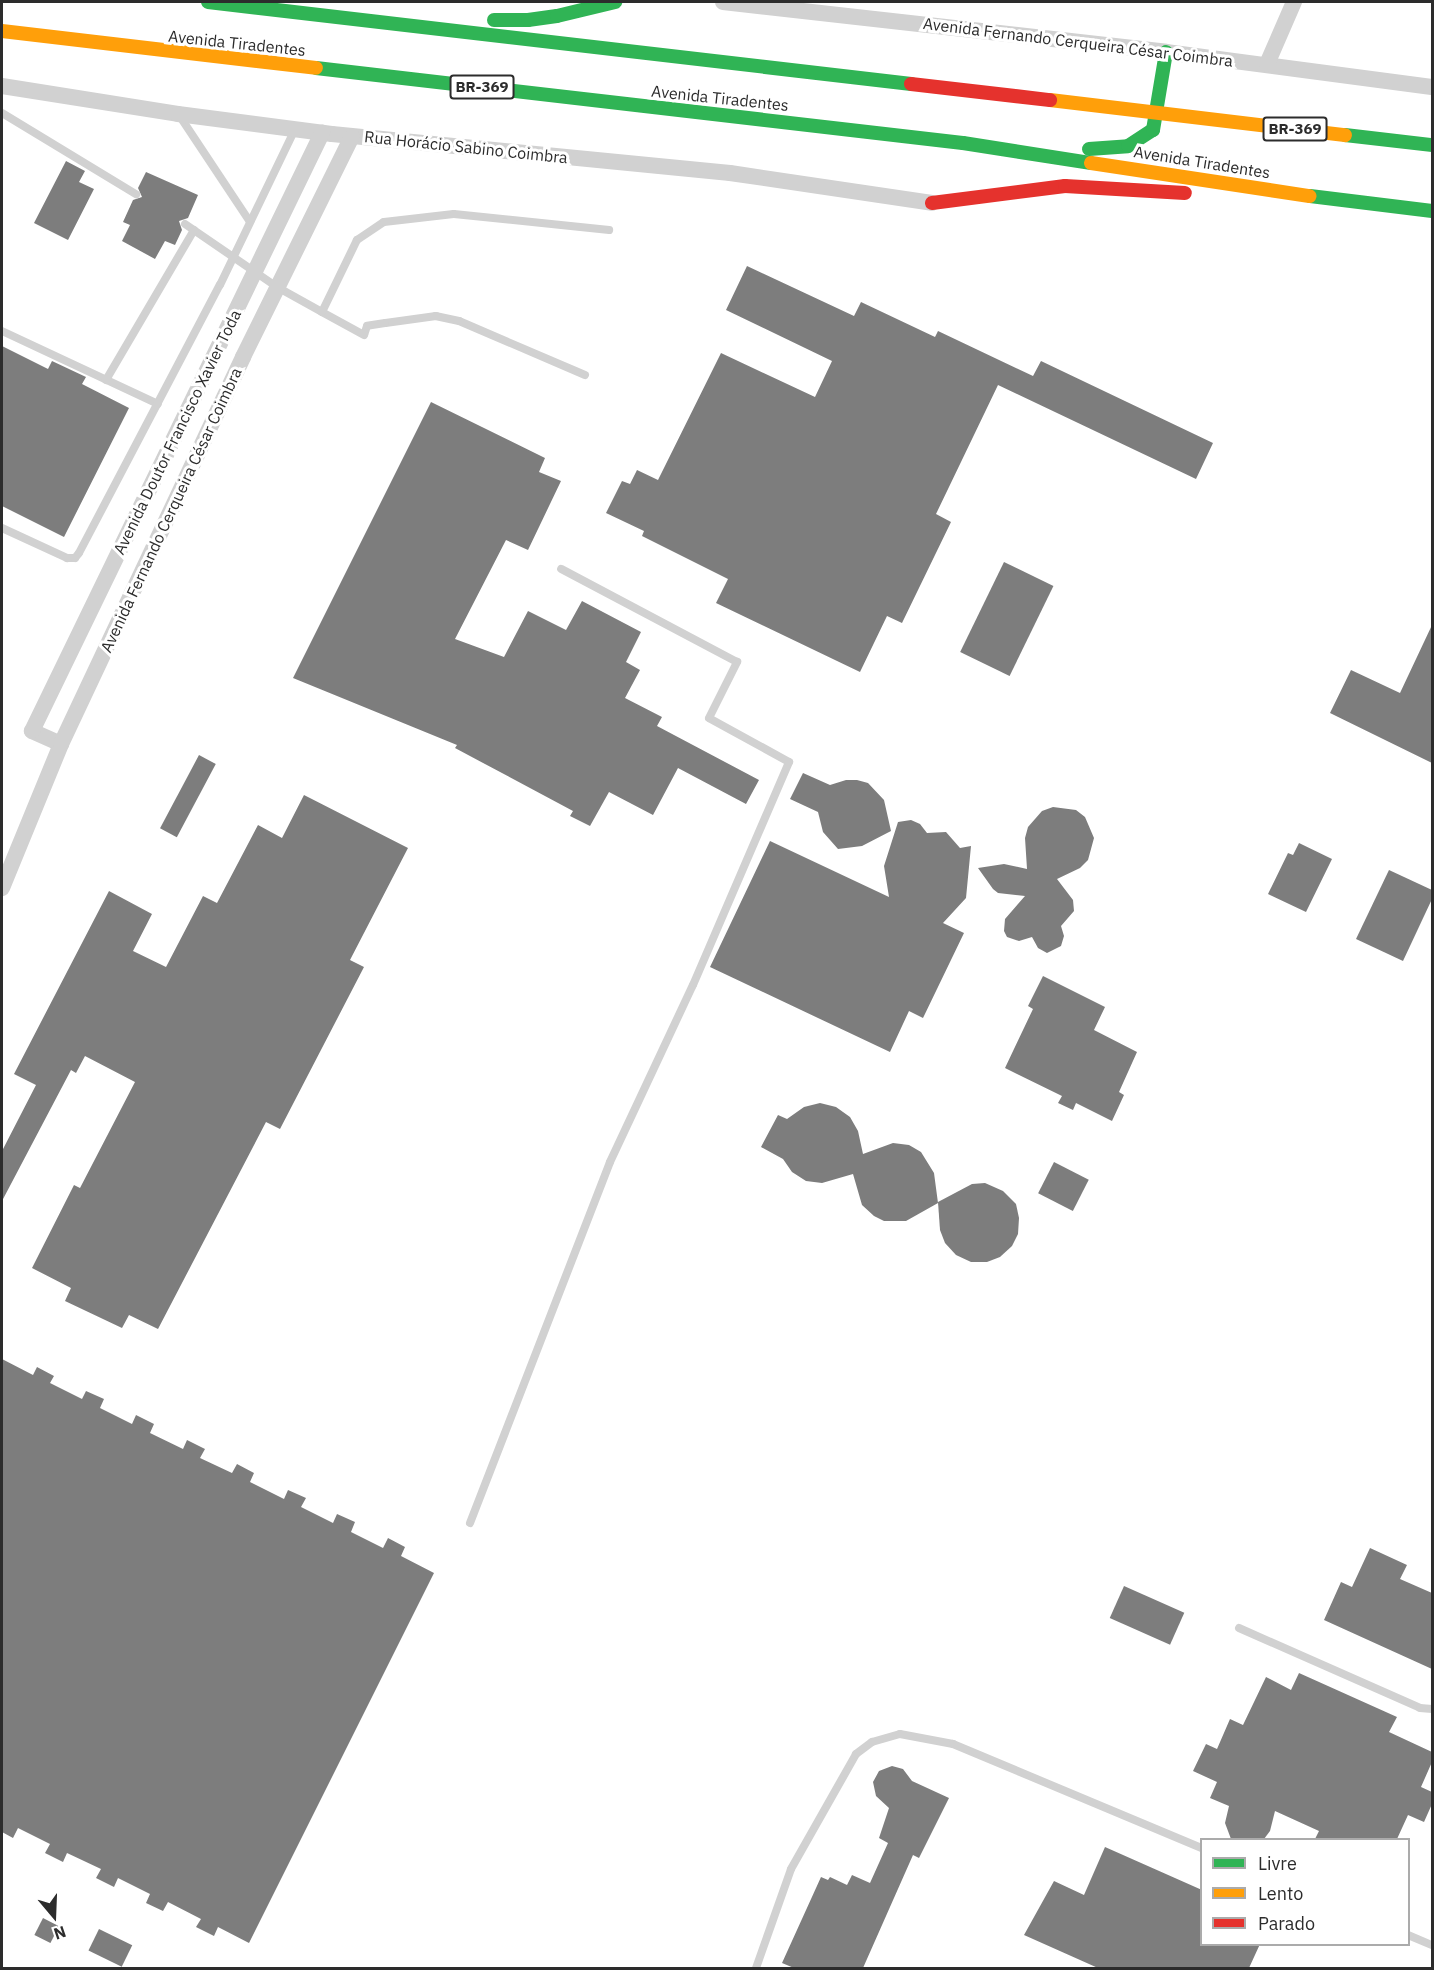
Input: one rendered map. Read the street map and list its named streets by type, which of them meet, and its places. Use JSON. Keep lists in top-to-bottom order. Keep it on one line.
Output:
{"streets":{"highway":["Avenida Tiradentes","BR-369"],"street":["Avenida Fernando Cerqueira César Coimbra","Rua Horácio Sabino Coimbra","Avenida Doutor Francisco Xavier Toda"]},"crossings":[["Avenida Fernando Cerqueira César Coimbra","Rua Horácio Sabino Coimbra"],["Avenida Fernando Cerqueira César Coimbra","Avenida Doutor Francisco Xavier Toda"],["Rua Horácio Sabino Coimbra","Avenida Doutor Francisco Xavier Toda"]],"legend":["Livre","Lento","Parado"],"north":"bottom"}
